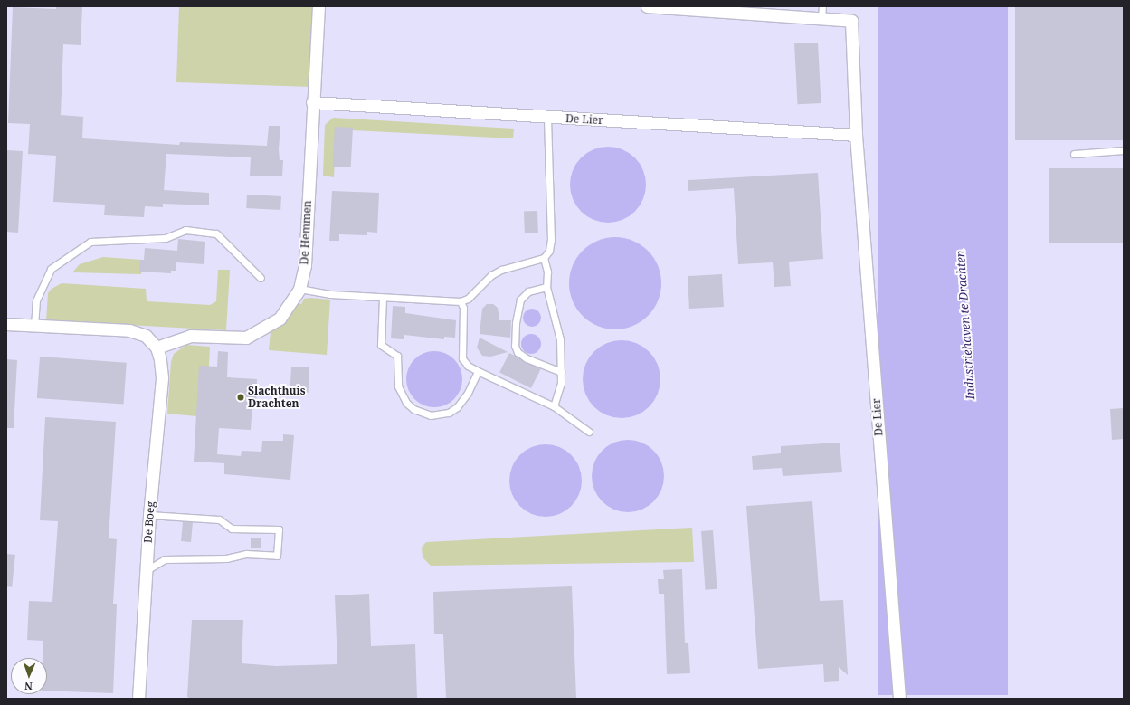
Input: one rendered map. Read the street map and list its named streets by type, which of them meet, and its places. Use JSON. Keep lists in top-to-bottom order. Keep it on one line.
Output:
{"streets":{"street":["De Lier","De Hemmen","De Boeg"]},"crossings":[["De Lier","De Hemmen"],["De Hemmen","De Boeg"]],"water":["Industriehaven te Drachten"],"places":["Slachthuis Drachten"],"north":"bottom"}
